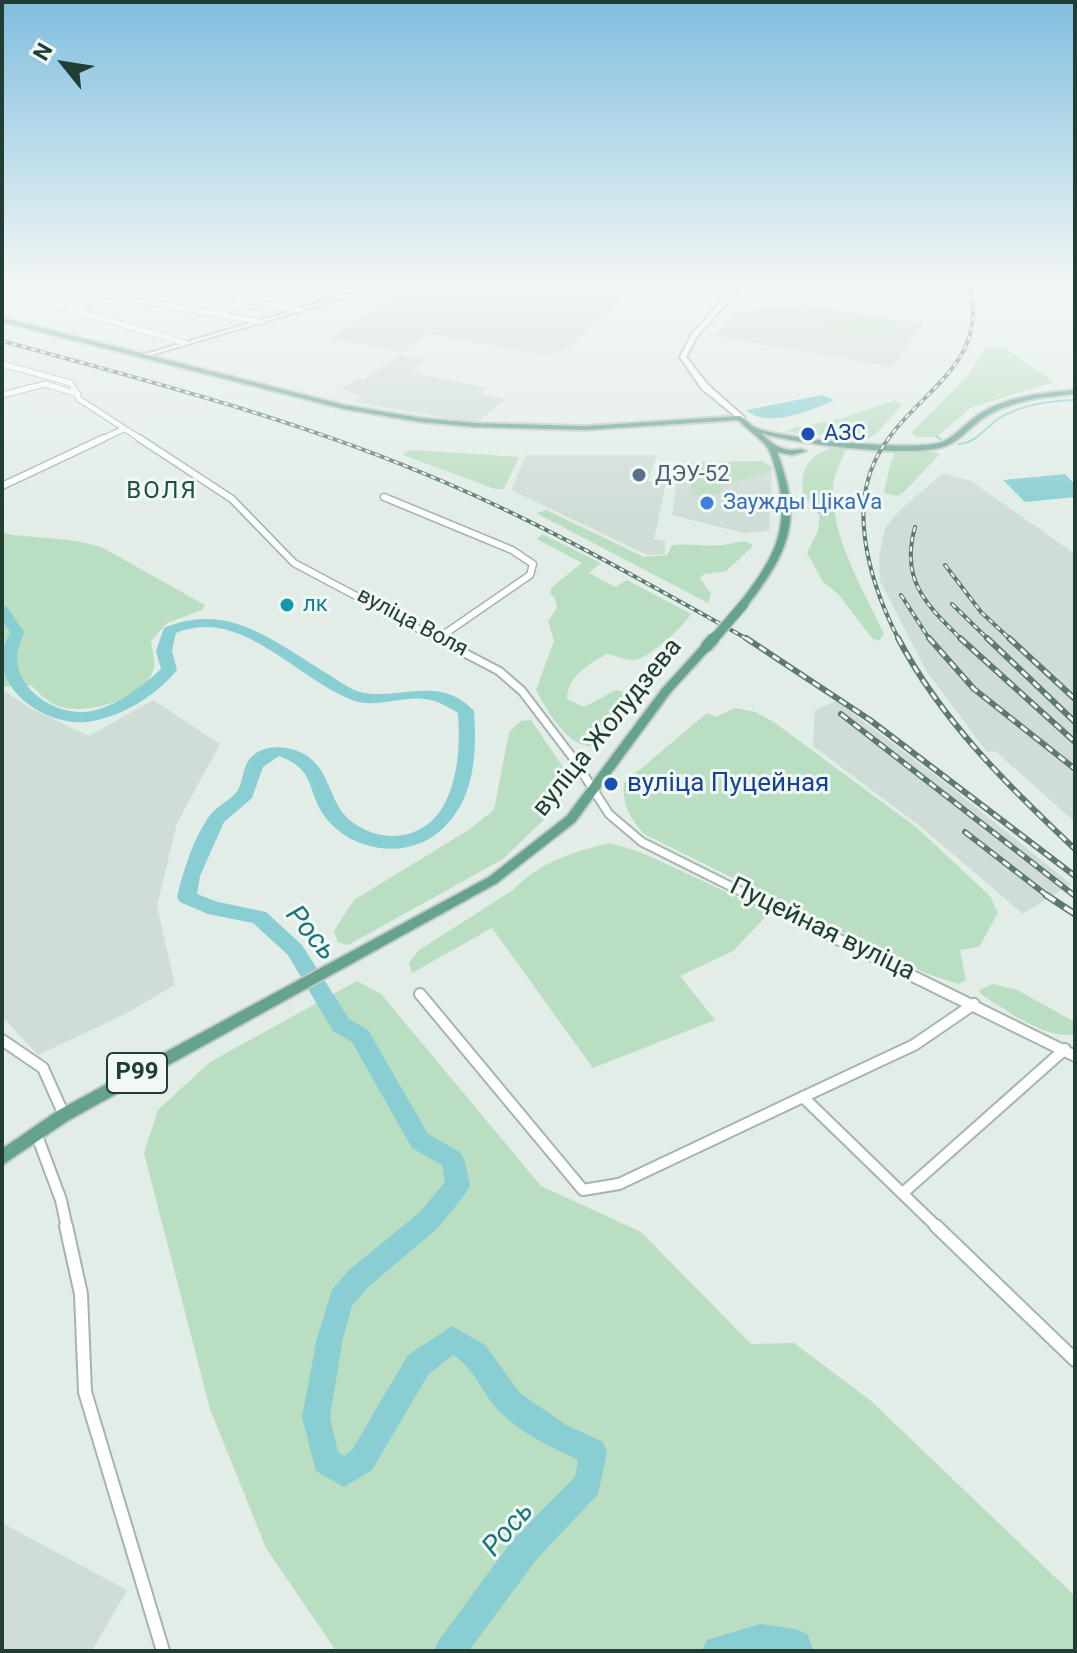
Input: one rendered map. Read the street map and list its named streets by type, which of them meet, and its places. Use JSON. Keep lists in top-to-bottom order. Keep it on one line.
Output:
{"streets":{"main road":["вуліца Жолудзева","Р99"],"street":["вуліца Воля","Пуцейная вуліца"]},"crossings":[["вуліца Воля","вуліца Жолудзева"],["вуліца Воля","Пуцейная вуліца"],["вуліца Жолудзева","Пуцейная вуліца"],["вуліца Жолудзева","Р99"]],"districts":["ВОЛЯ"],"water":["Рось"],"places":["АЗС","ДЭУ-52","Заужды ЦікаVа","лк","вуліца Пуцейная"],"north":"top left"}
